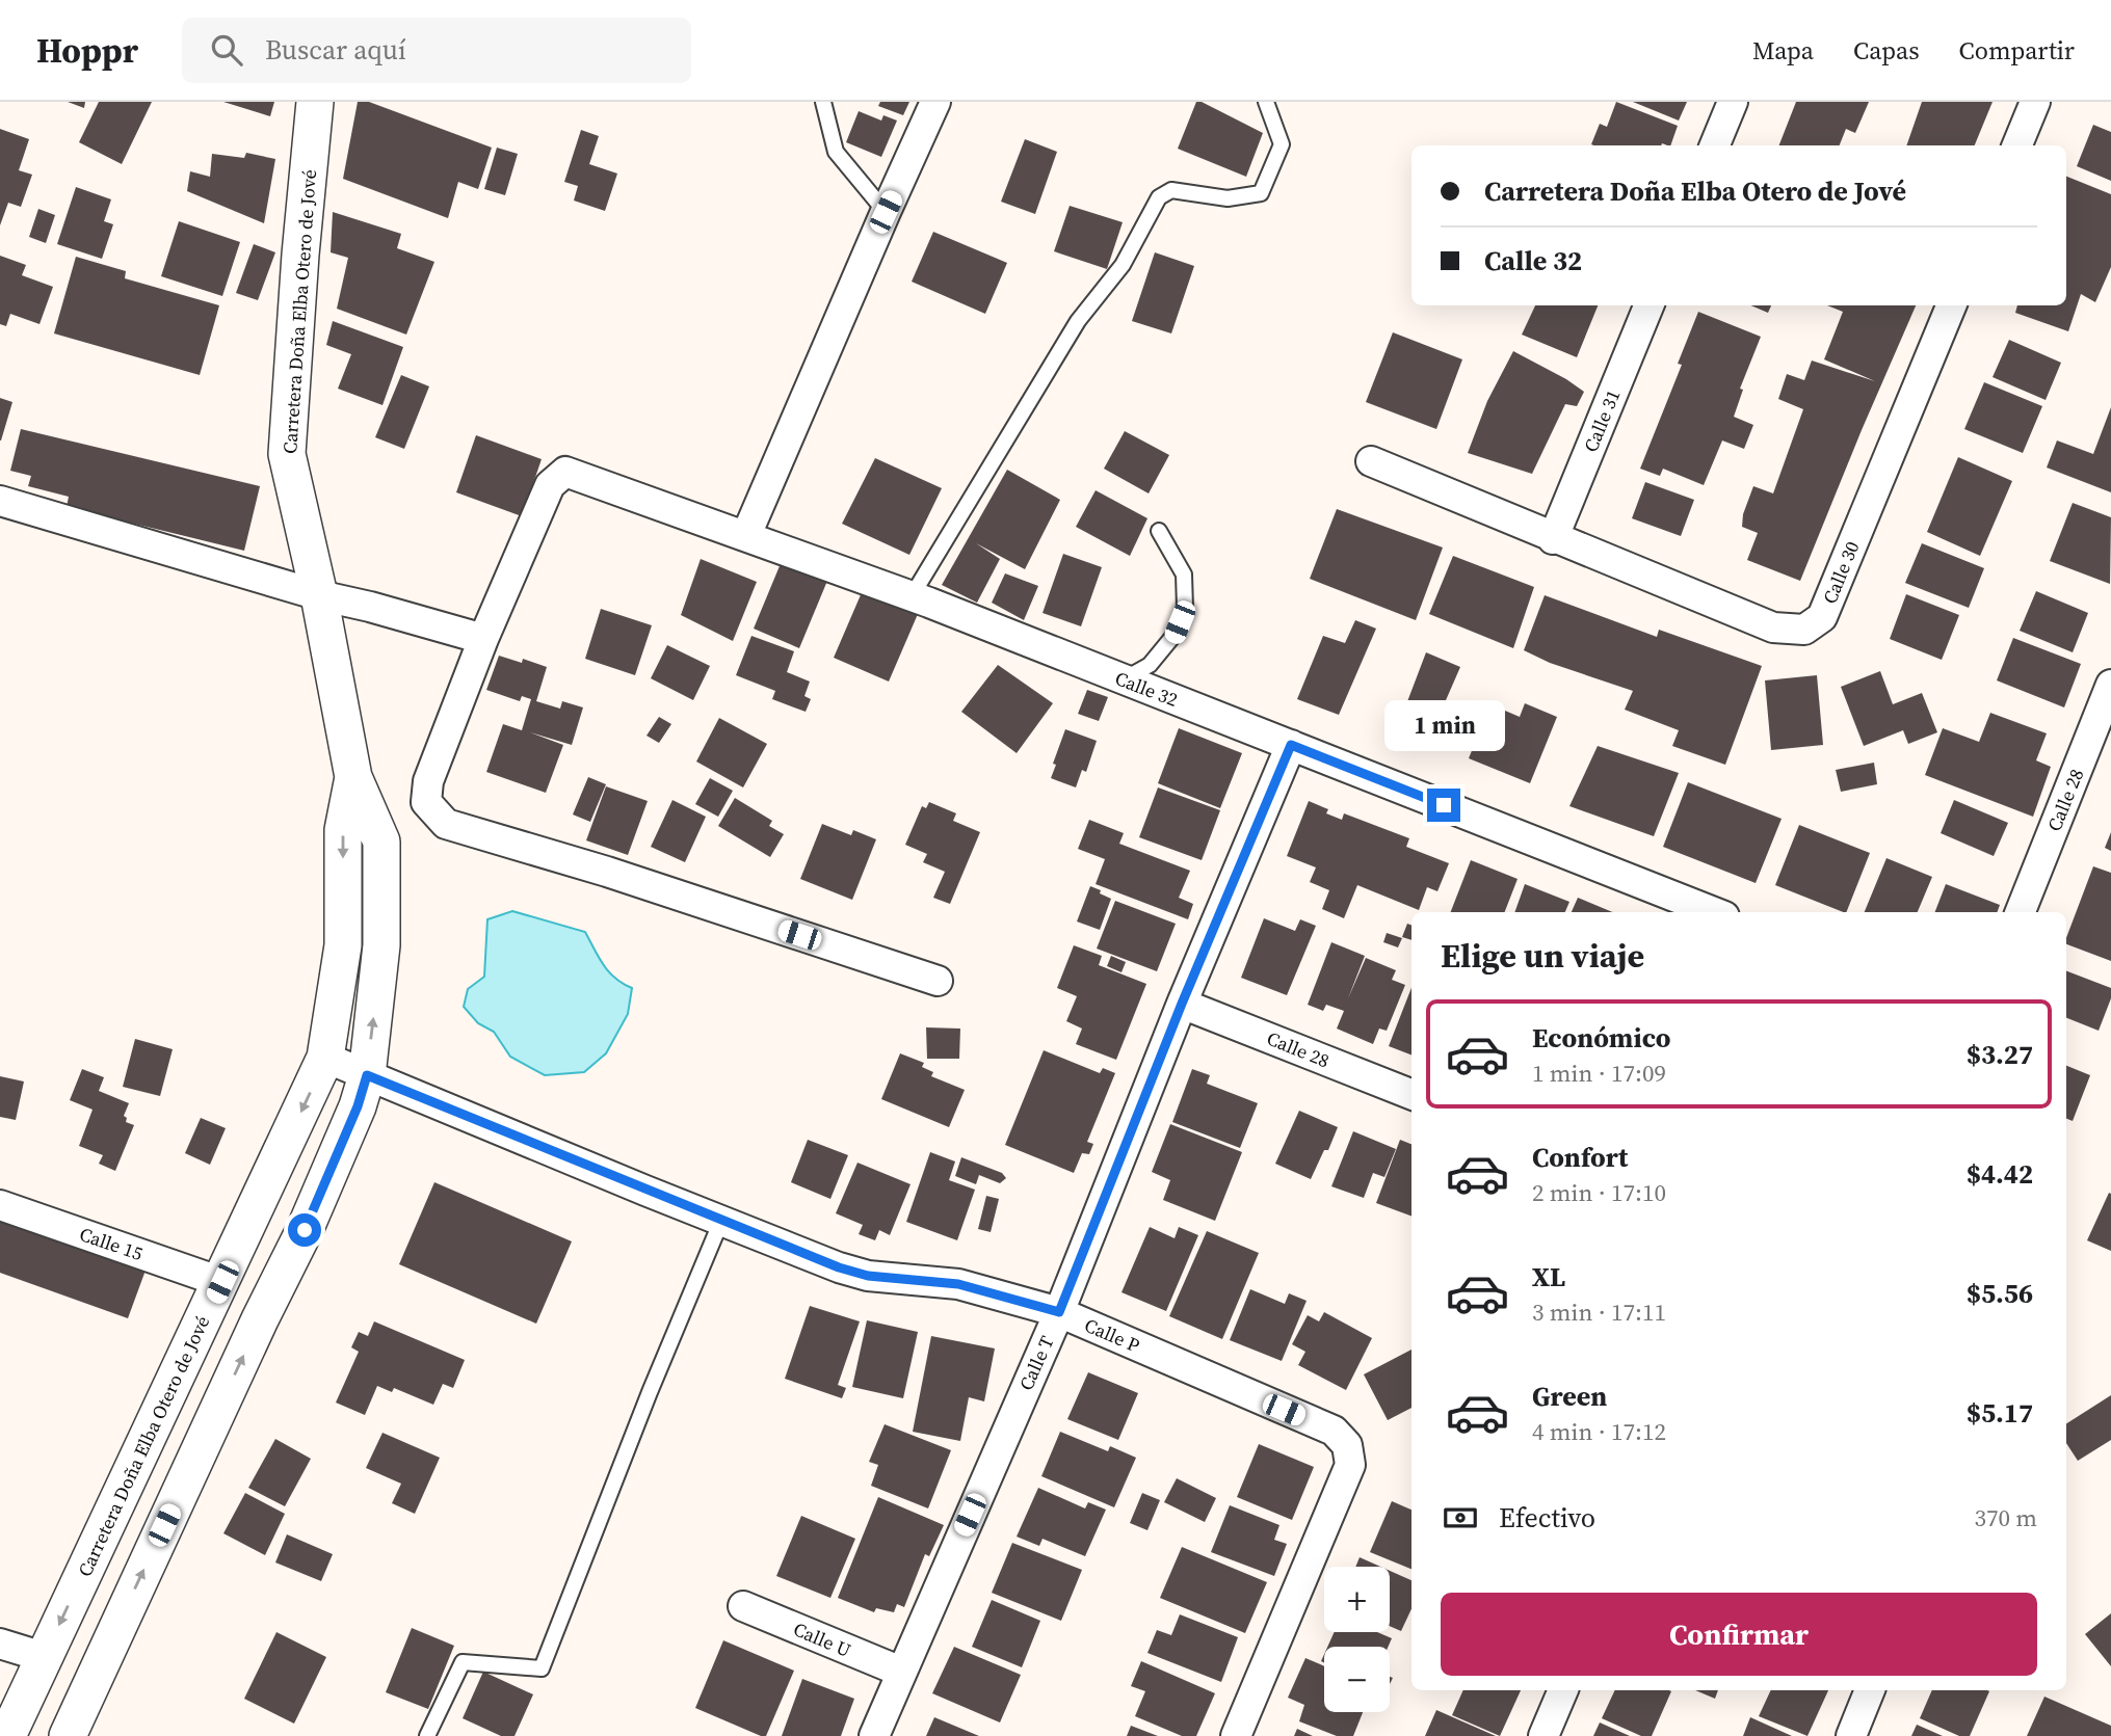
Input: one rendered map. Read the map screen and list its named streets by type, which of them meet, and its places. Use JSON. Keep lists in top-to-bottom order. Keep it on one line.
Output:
{"streets":{"street":["Carretera Doña Elba Otero de Jové","Calle 31","Calle 30","Calle 32","Calle 28","Calle 15","Calle P","Calle T","Calle U"]},"crossings":[["Carretera Doña Elba Otero de Jové","Calle 15"],["Carretera Doña Elba Otero de Jové","Calle P"],["Calle 31","Calle 30"],["Calle 32","Calle T"],["Calle 28","Calle T"],["Calle P","Calle T"],["Calle T","Calle U"]],"page":{"header":"Hoppr","search":"Buscar aquí","nav":["Mapa","Capas","Compartir"],"banner":["Carretera Doña Elba Otero de Jové","Calle 32"],"bubble":"1 min","heading":"Elige un viaje","list":[{"name":"Económico","note":"1 min · 17:09","value":"$3.27"},{"name":"Confort","note":"2 min · 17:10","value":"$4.42"},{"name":"XL","note":"3 min · 17:11","value":"$5.56"},{"name":"Green","note":"4 min · 17:12","value":"$5.17"}],"pay":["Efectivo","370 m"],"map_buttons":["+","−"],"buttons":"Confirmar"}}
